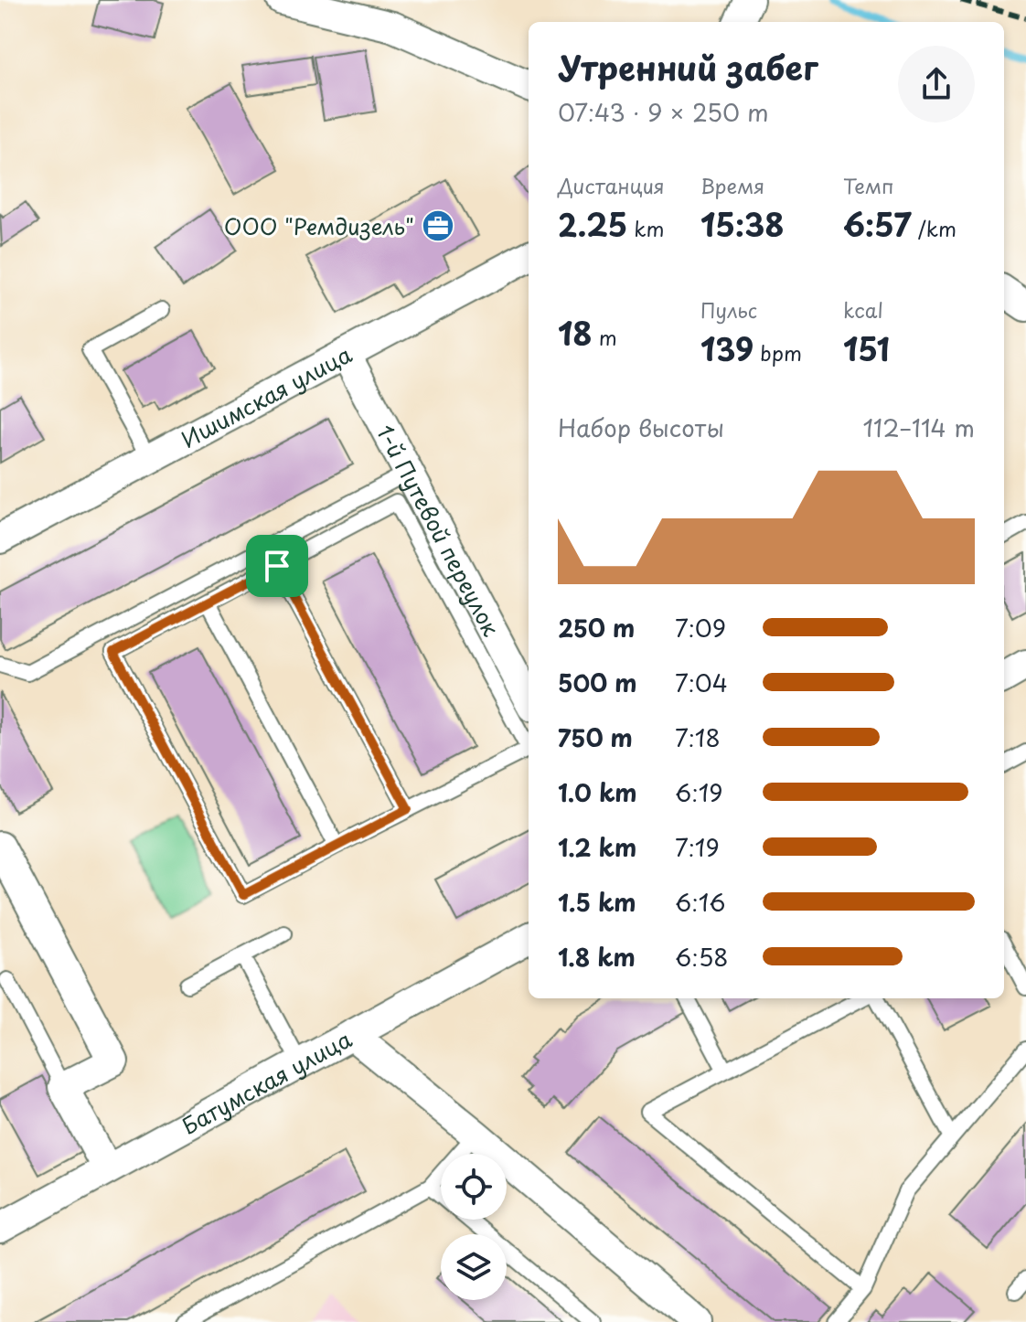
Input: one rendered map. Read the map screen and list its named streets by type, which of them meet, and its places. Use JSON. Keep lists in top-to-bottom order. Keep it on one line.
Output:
{"streets":{"street":["Ишимская улица","1-й Путевой переулок","Батумская улица"]},"crossings":[["Ишимская улица","1-й Путевой переулок"]],"places":{"office":["ООО \"Ремдизель\""]},"page":{"heading":["Утренний забег","07:43 · 9 × 250 m"],"stats":[["Дистанция","2.25 km"],["Время","15:38"],["Темп","6:57 /km"],["18 m"],["Пульс","139 bpm"],["kcal","151"]],"chart":["Набор высоты","112–114 m"],"list":[{"name":"250 m","note":"7:09"},{"name":"500 m","note":"7:04"},{"name":"750 m","note":"7:18"},{"name":"1.0 km","note":"6:19"},{"name":"1.2 km","note":"7:19"},{"name":"1.5 km","note":"6:16"},{"name":"1.8 km","note":"6:58"}]}}
